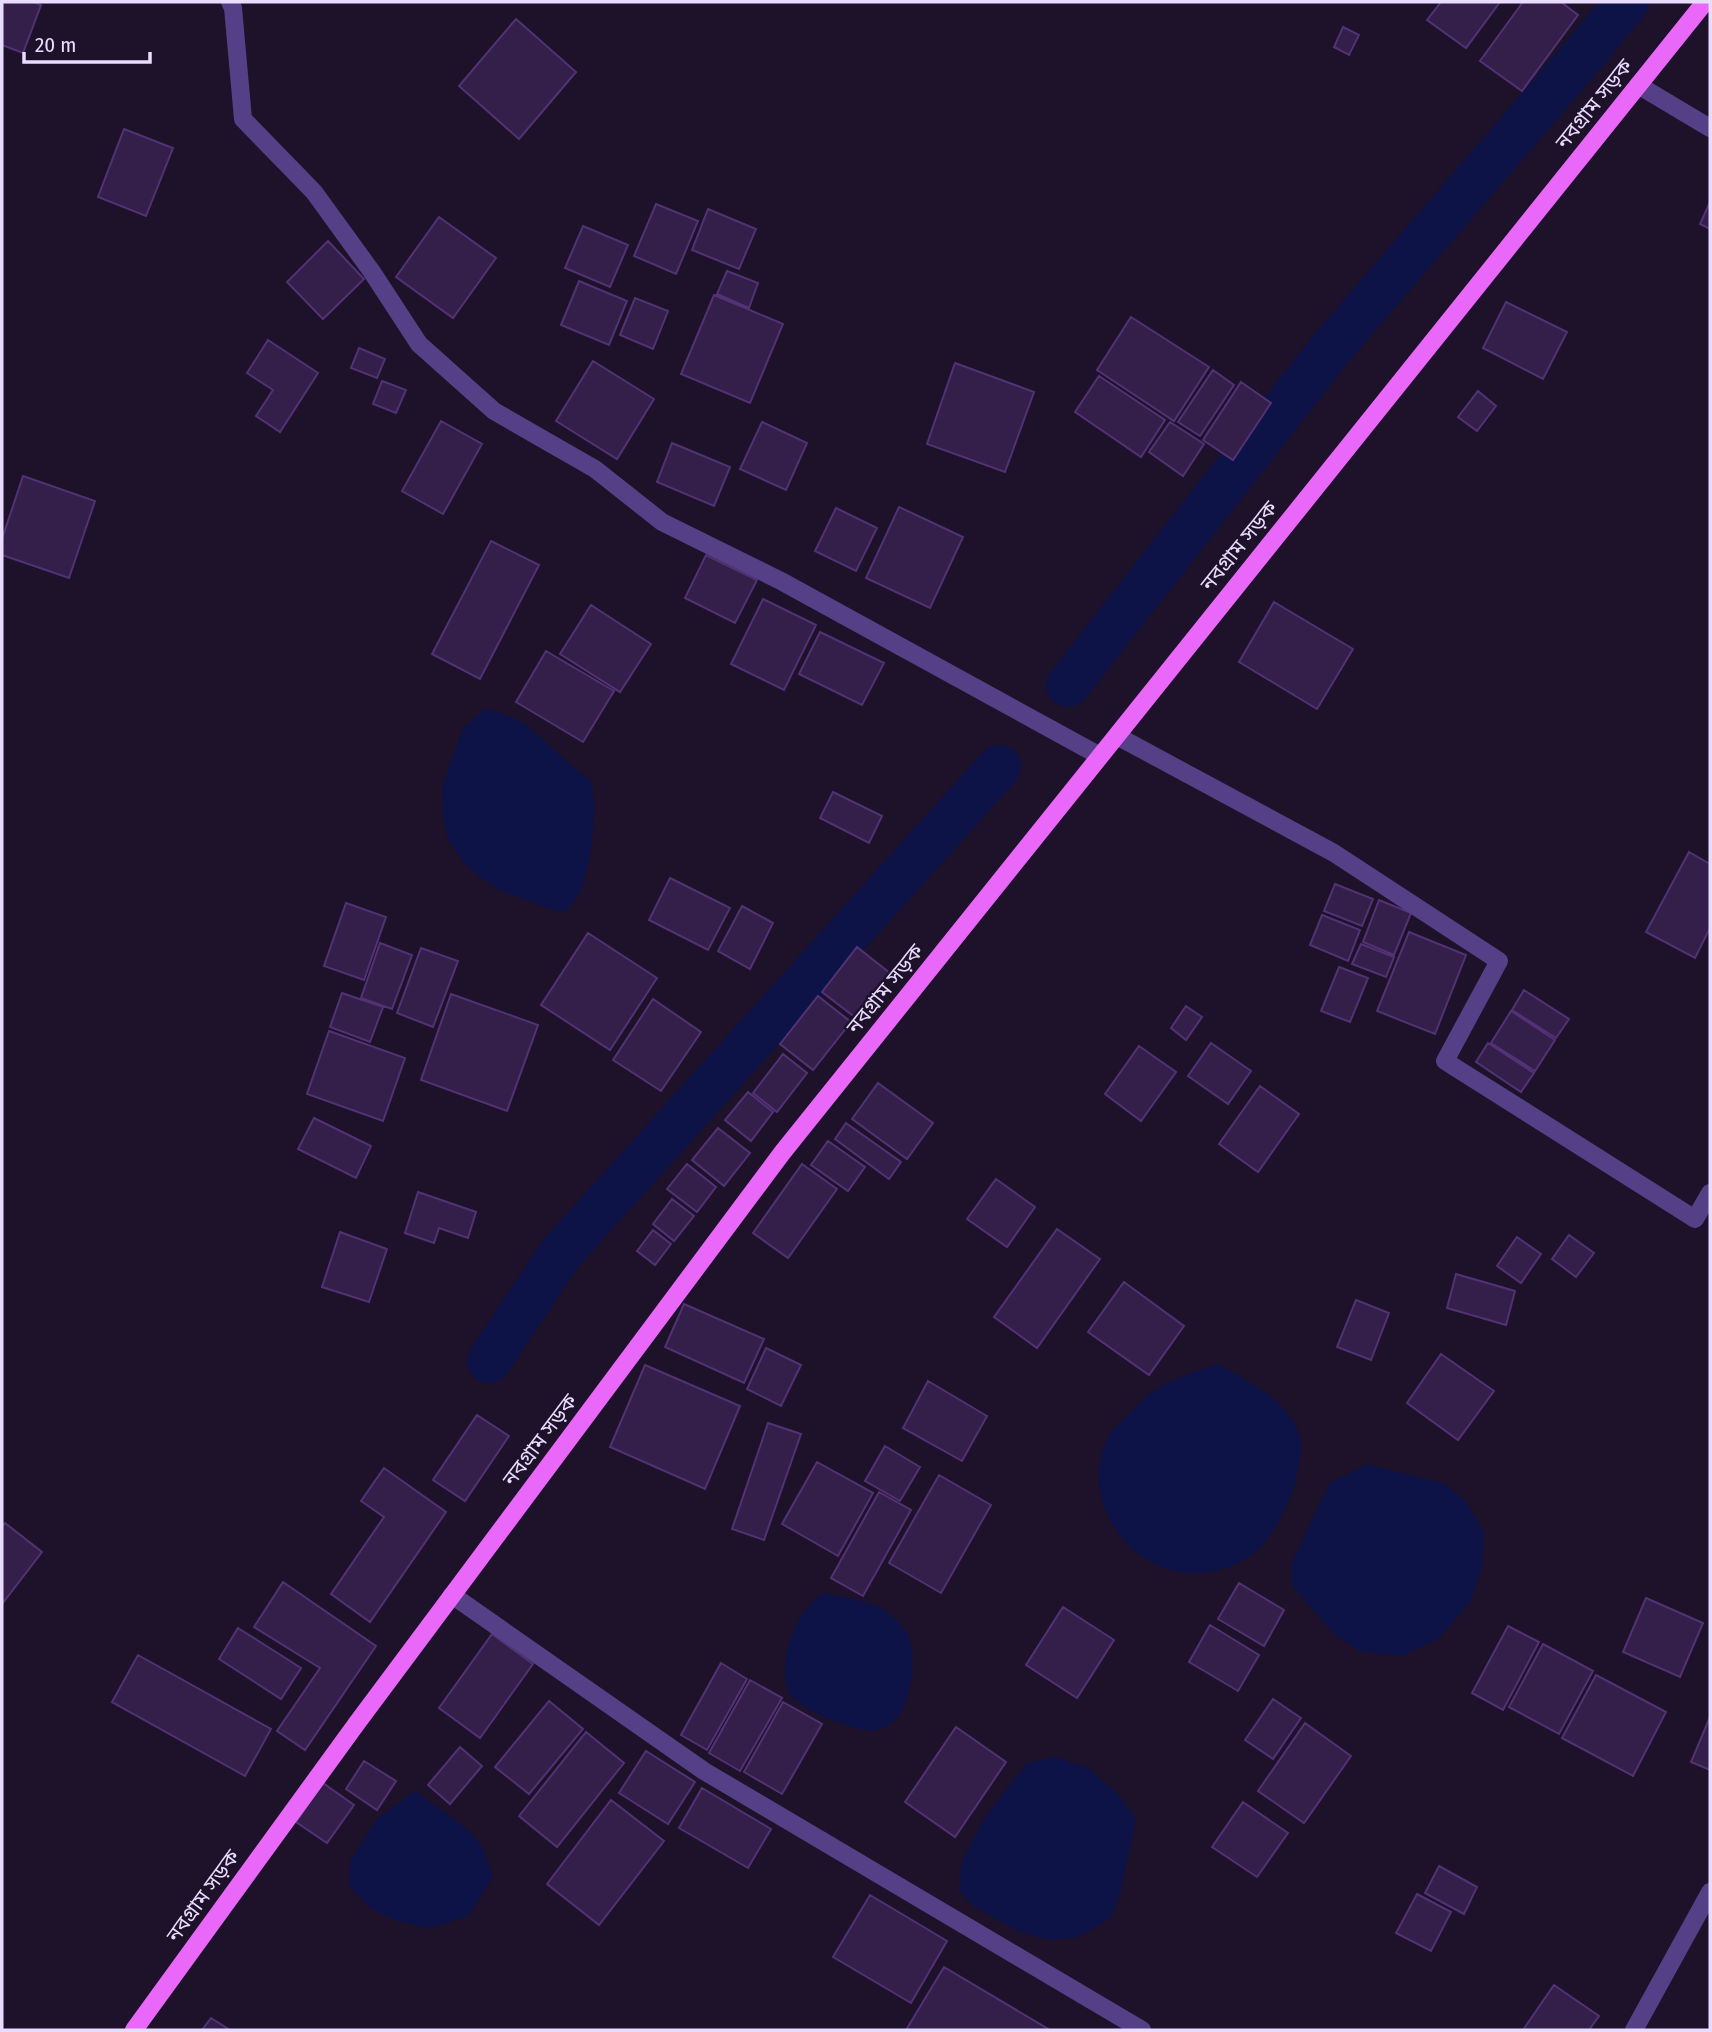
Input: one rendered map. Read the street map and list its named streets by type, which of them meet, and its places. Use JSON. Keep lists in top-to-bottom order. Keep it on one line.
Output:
{"streets":{"main road":["নবগ্রাম সড়ক"]},"scale_bar":"20 m"}
